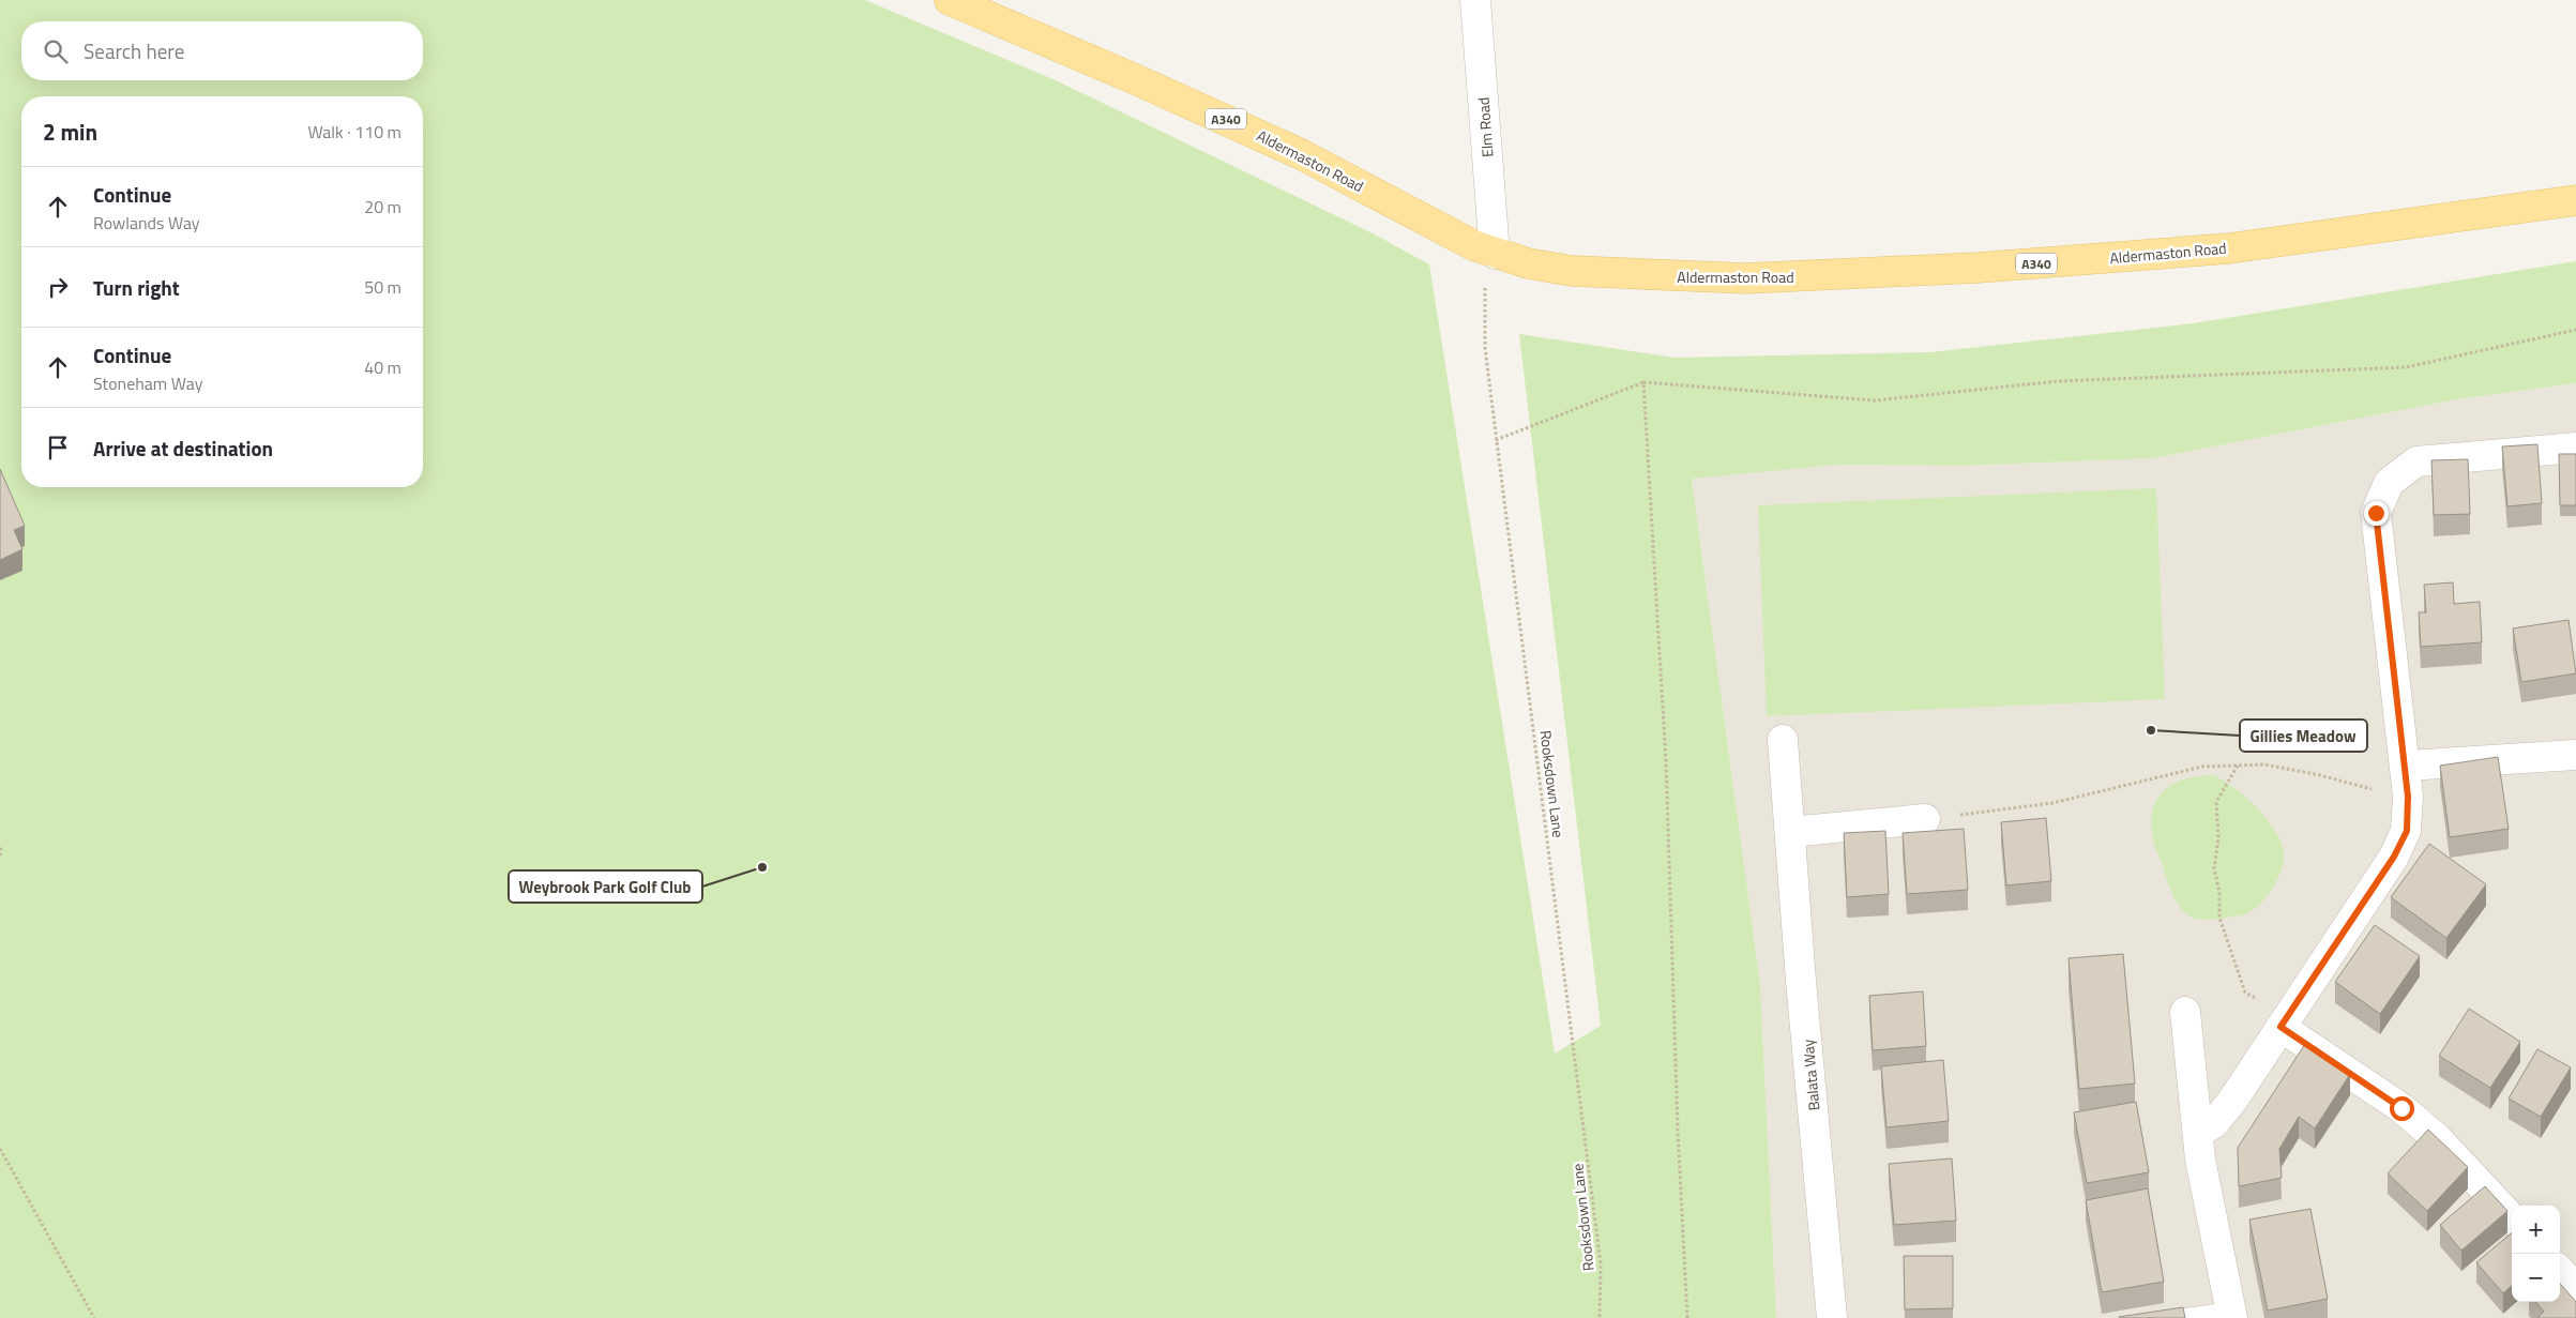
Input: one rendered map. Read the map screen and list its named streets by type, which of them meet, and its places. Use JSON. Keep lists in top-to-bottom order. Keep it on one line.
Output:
{"streets":{"main road":["A340","Aldermaston Road"],"street":["Elm Road","Balata Way"],"path":["Rooksdown Lane"]},"crossings":[["Elm Road","Aldermaston Road"],["Elm Road","Rooksdown Lane"],["Aldermaston Road","Rooksdown Lane"]],"places":["Gillies Meadow","Weybrook Park Golf Club"],"page":{"search":"Search here","heading":["2 min","Walk · 110 m"],"list":[["Continue","Rowlands Way","20 m"],["Turn right","50 m"],["Continue","Stoneham Way","40 m"],"Arrive at destination"],"map_buttons":["+","−"]}}
